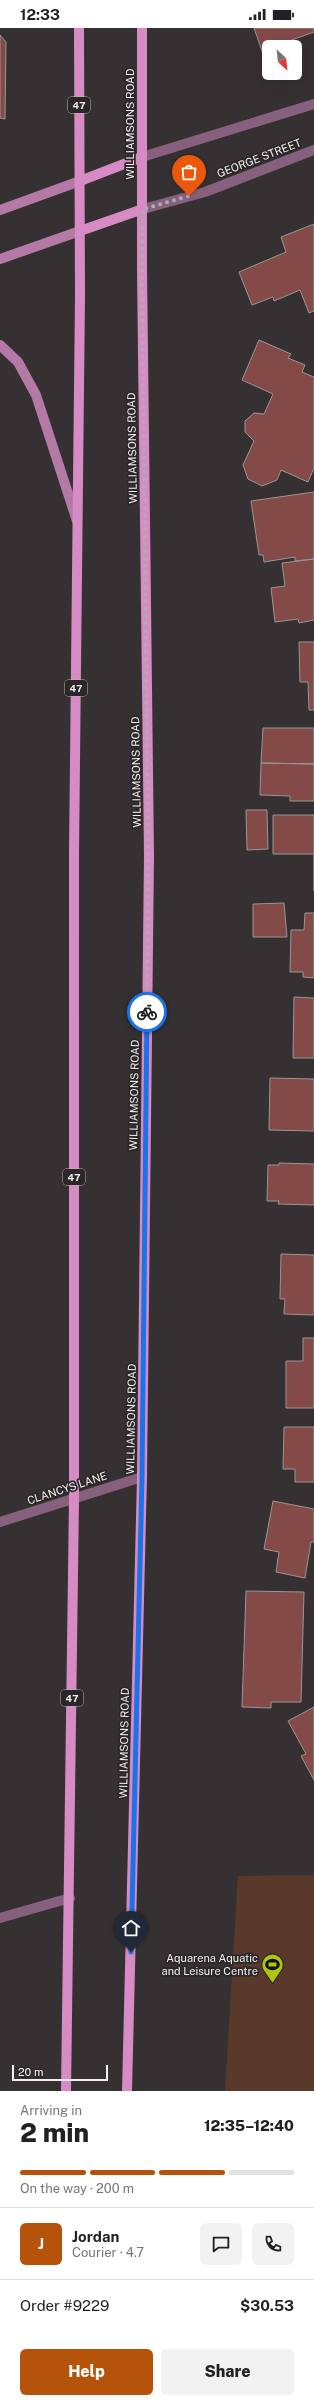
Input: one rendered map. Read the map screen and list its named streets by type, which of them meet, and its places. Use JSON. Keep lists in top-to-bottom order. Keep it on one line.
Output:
{"streets":{"main road":["47","WILLIAMSONS ROAD"],"street":["GEORGE STREET","CLANCYS LANE"]},"crossings":[["47","CLANCYS LANE"],["WILLIAMSONS ROAD","GEORGE STREET"],["WILLIAMSONS ROAD","CLANCYS LANE"]],"places":{"sports":["Aquarena Aquatic and Leisure Centre"]},"scale_bar":"20 m","north":"bottom right","page":{"status":"12:33","scale":"20 m","heading":["2 min","Arriving in","12:35–12:40"],"panel":["Jordan","Courier · 4.7","Order #9229","$30.53"],"bar":"On the way · 200 m","round":"J","buttons":["Help","Share"]}}
